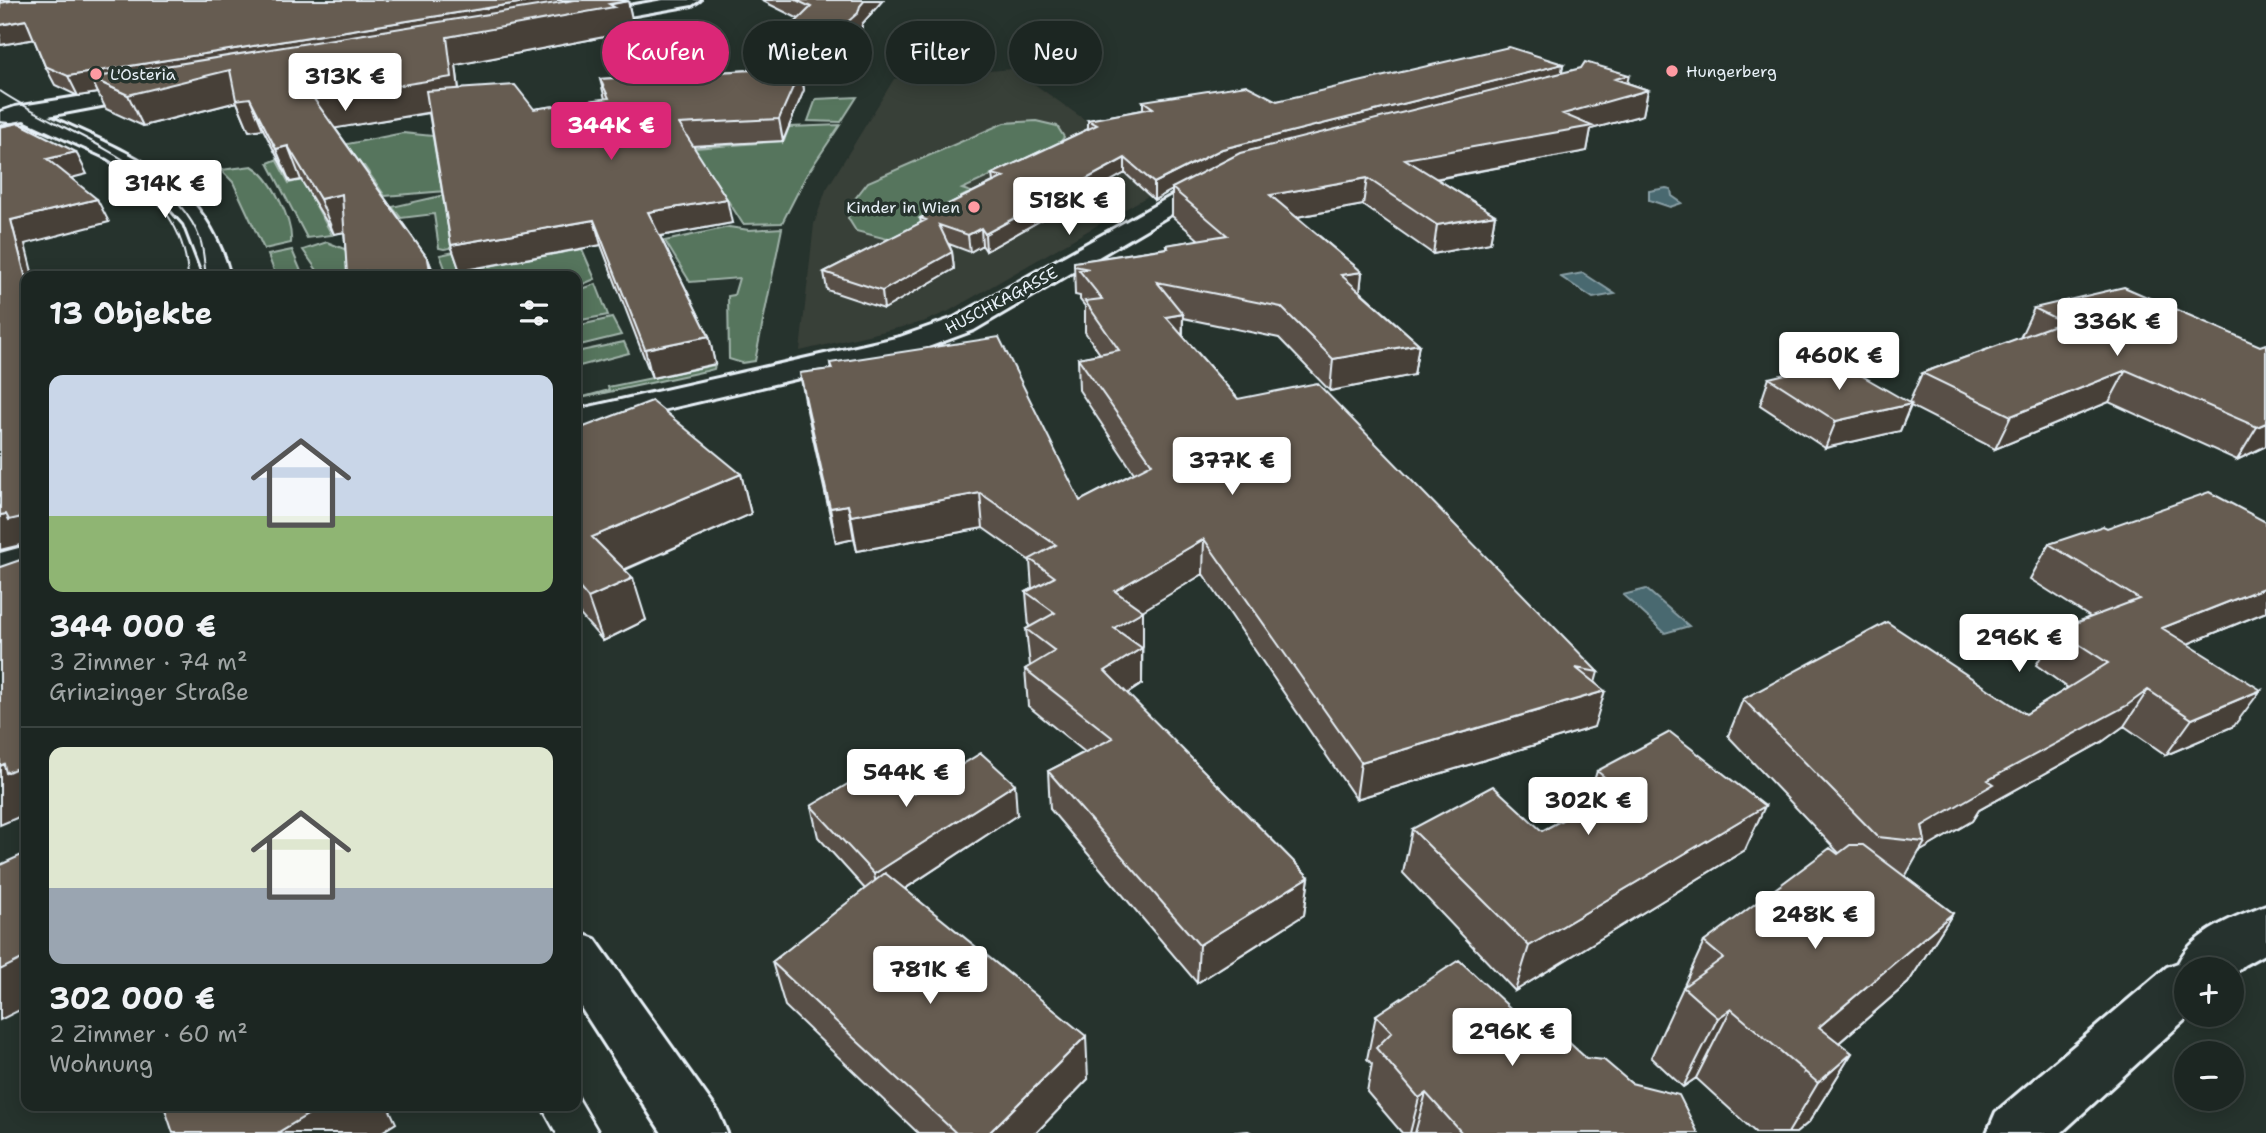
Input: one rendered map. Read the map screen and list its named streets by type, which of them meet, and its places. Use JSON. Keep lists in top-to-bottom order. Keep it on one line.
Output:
{"streets":{"street":["HUSCHKAGASSE"]},"places":["Hungerberg","L'Osteria","Kinder in Wien"],"page":{"chip":["Kaufen","Mieten","Filter","Neu"],"price":["313K €","344K €","314K €","518K €","336K €","460K €","377K €","296K €","544K €","302K €","248K €","781K €","296K €"],"heading":"13 Objekte","list":[{"name":"344 000 €","note":"3 Zimmer · 74 m² · Grinzinger Straße"},{"name":"302 000 €","note":"2 Zimmer · 60 m² · Wohnung"}],"map_buttons":["+","−"]}}
